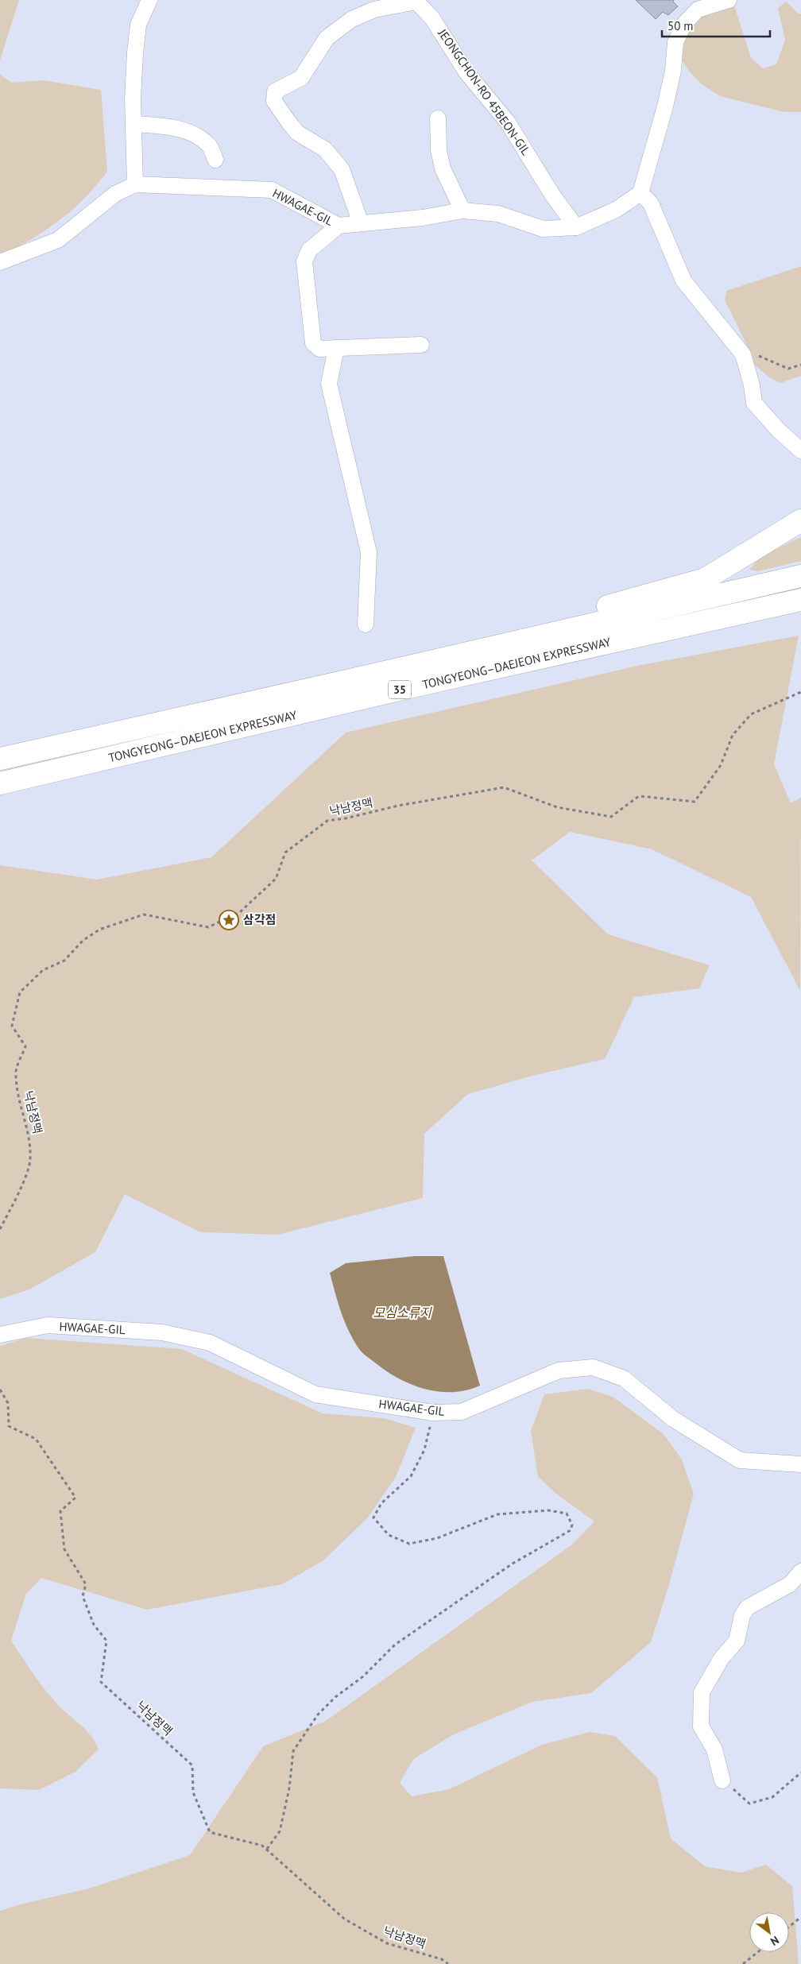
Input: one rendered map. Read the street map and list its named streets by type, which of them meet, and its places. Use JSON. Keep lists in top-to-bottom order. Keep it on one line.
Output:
{"streets":{"highway":["TONGYEONG–DAEJEON EXPRESSWAY","35"],"street":["JEONGCHON-RO 45BEON-GIL","HWAGAE-GIL"],"path":["낙남정맥"]},"crossings":[["JEONGCHON-RO 45BEON-GIL","HWAGAE-GIL"]],"water":["모심소류지"],"places":{"place":["삼각점"]},"scale_bar":"50 m","north":"bottom right"}
